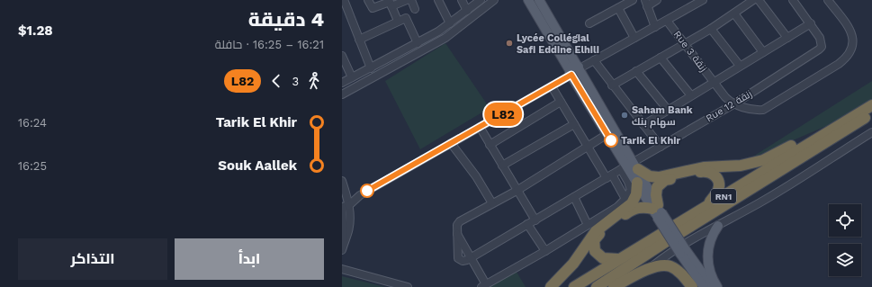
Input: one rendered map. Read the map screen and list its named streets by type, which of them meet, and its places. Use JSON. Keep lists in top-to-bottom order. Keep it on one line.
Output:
{"streets":{"highway":["RN1"],"street":["Rue 3 زنقة","Rue 12 زنقة"]},"crossings":[["Rue 3 زنقة","Rue 12 زنقة"]],"places":["Lycée Collégial Safi Eddine Elhili","Saham Bank سهام بنك","Tarik El Khir"],"lines":["bus line L82"],"page":{"on_map":"L82","heading":["4 دقيقة","16:21 – 16:25 · حافلة","$1.28"],"legs":["3","L82"],"list":[{"name":"Tarik El Khir","value":"16:24"},{"name":"Souk Aallek","value":"16:25"}],"buttons":["ابدأ","التذاكر"]}}
